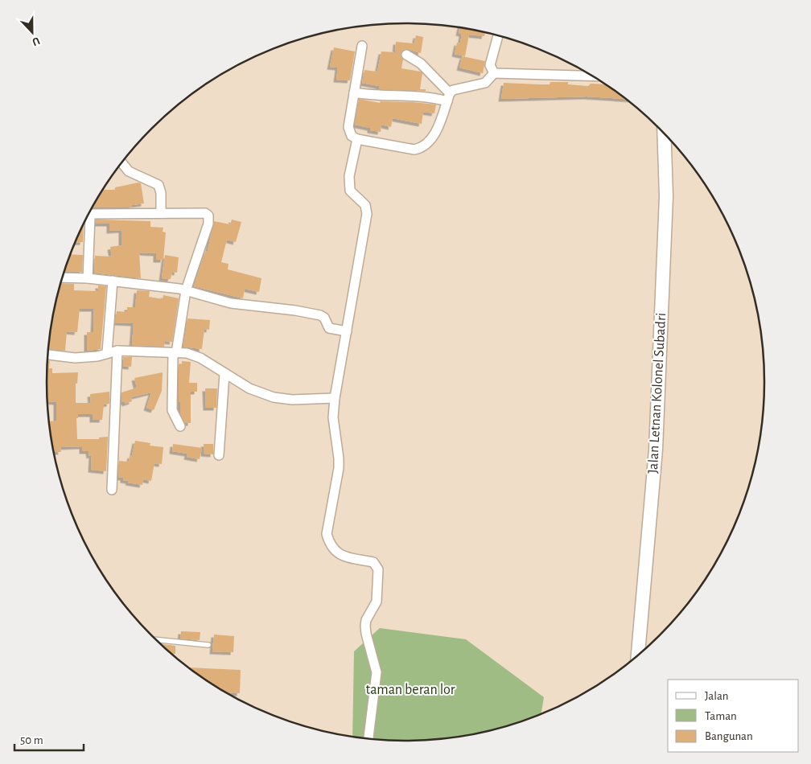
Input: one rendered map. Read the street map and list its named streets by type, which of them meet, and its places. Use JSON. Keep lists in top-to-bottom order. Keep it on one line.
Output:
{"streets":{"main road":["Jalan Letnan Kolonel Subadri"]},"parks":["taman beran lor"],"legend":["Jalan","Taman","Bangunan"],"scale_bar":"50 m","north":"bottom"}
